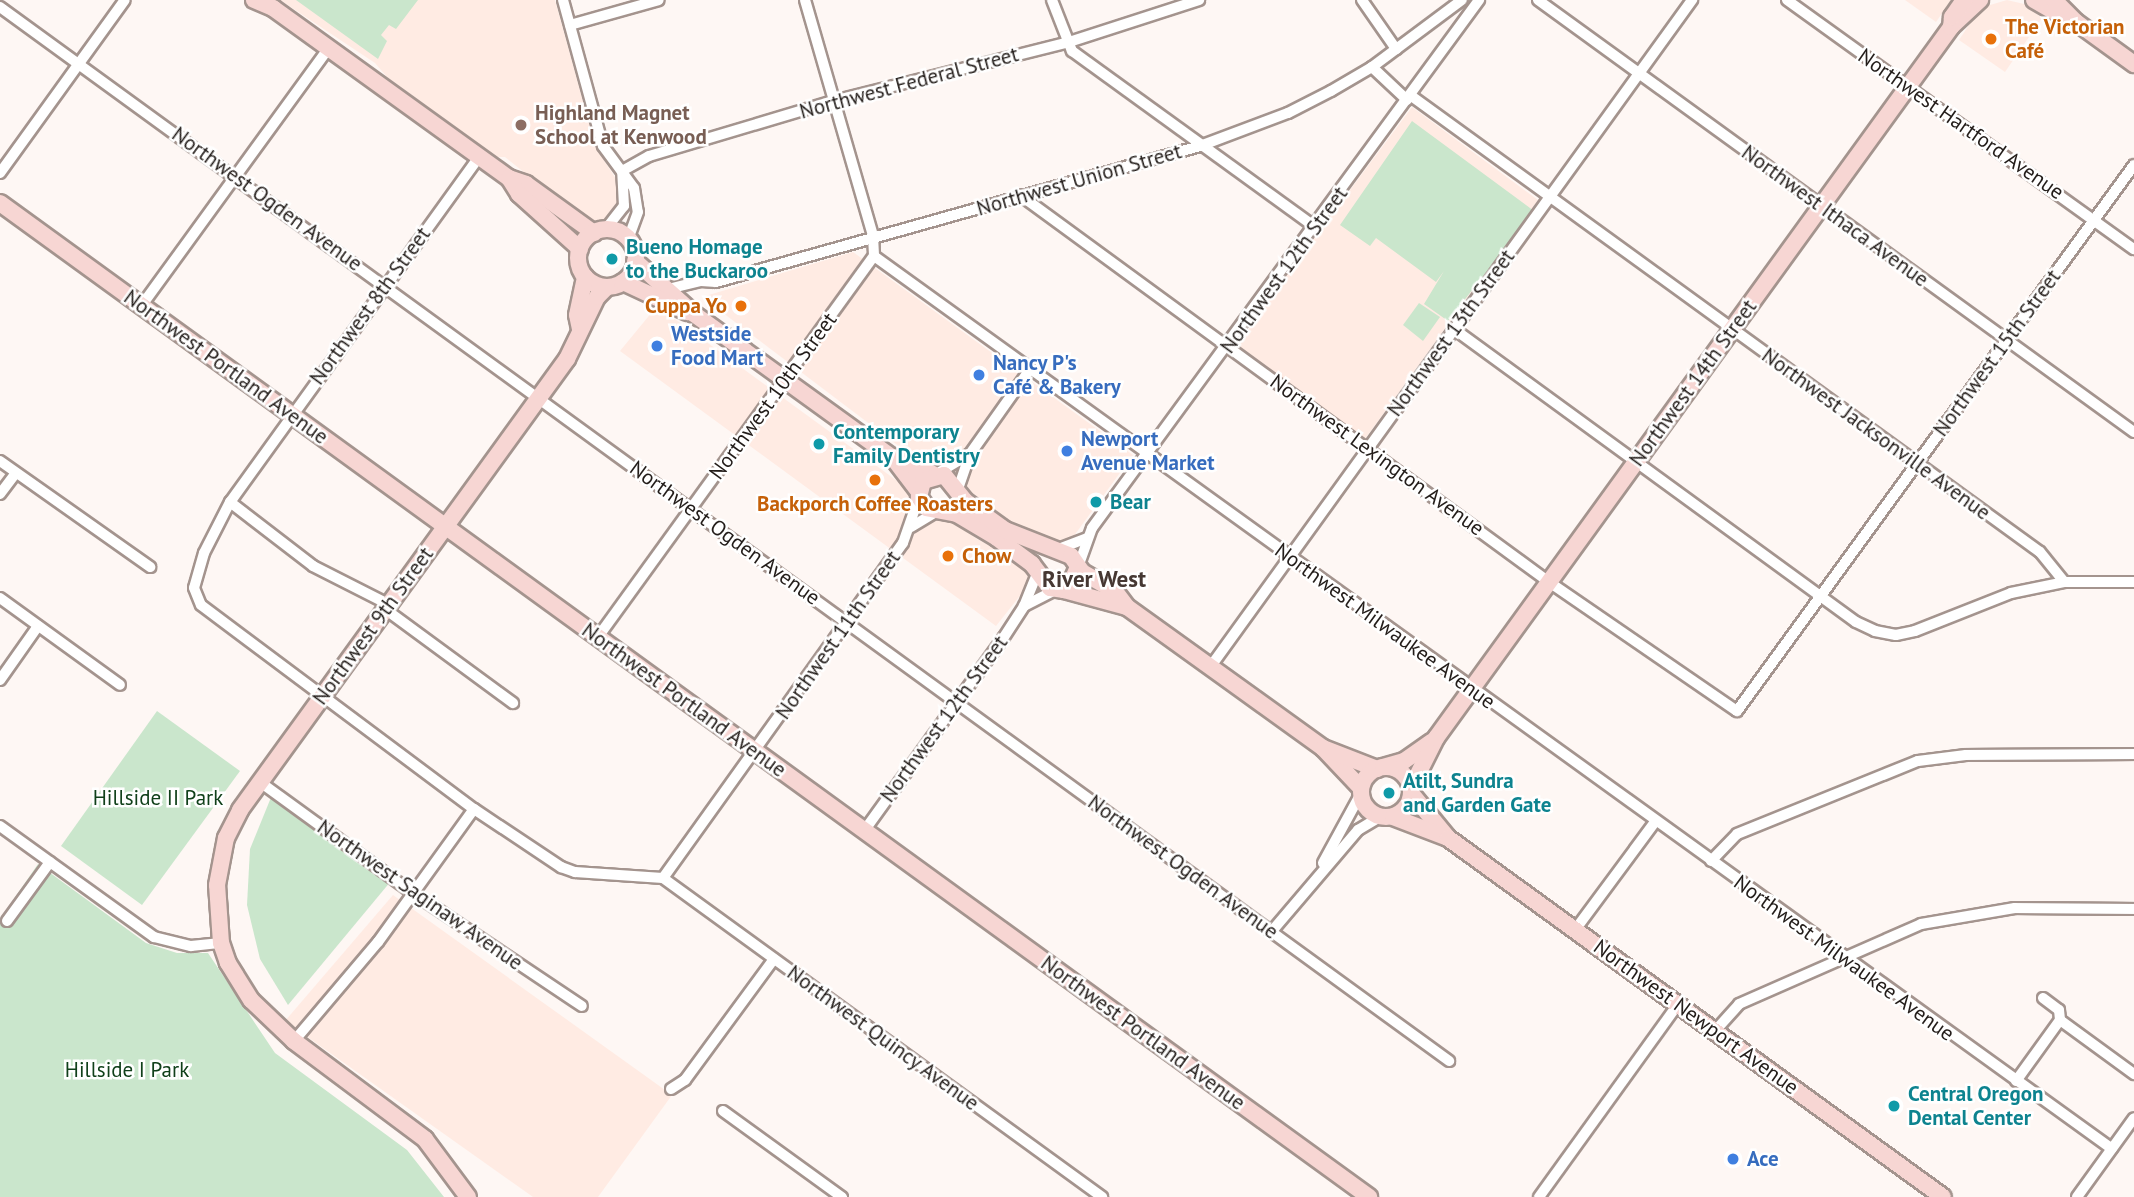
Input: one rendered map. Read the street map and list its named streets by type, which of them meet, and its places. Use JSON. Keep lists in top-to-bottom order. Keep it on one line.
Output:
{"streets":{"street":["Northwest Federal Street","Northwest Hartford Avenue","Northwest Union Street","Northwest Ogden Avenue","Northwest Ithaca Avenue","Northwest 12th Street","Northwest 8th Street","Northwest 13th Street","Northwest 15th Street","Northwest Portland Avenue","Northwest 14th Street","Northwest 10th Street","Northwest Jacksonville Avenue","Northwest Lexington Avenue","Northwest 9th Street","Northwest Milwaukee Avenue","Northwest 11th Street","Northwest Saginaw Avenue","Northwest Newport Avenue","Northwest Quincy Avenue"]},"crossings":[["Northwest Hartford Avenue","Northwest 15th Street"],["Northwest Hartford Avenue","Northwest 14th Street"],["Northwest Union Street","Northwest Jacksonville Avenue"],["Northwest Union Street","Northwest Lexington Avenue"],["Northwest Ogden Avenue","Northwest 12th Street"],["Northwest Ogden Avenue","Northwest 8th Street"],["Northwest Ogden Avenue","Northwest 10th Street"],["Northwest Ogden Avenue","Northwest 9th Street"],["Northwest Ogden Avenue","Northwest 11th Street"],["Northwest Ithaca Avenue","Northwest 13th Street"],["Northwest Ithaca Avenue","Northwest 15th Street"],["Northwest Ithaca Avenue","Northwest 14th Street"],["Northwest 12th Street","Northwest Portland Avenue"],["Northwest 12th Street","Northwest Jacksonville Avenue"],["Northwest 12th Street","Northwest Lexington Avenue"],["Northwest 12th Street","Northwest Milwaukee Avenue"],["Northwest 8th Street","Northwest Portland Avenue"],["Northwest 8th Street","Northwest 9th Street"],["Northwest 13th Street","Northwest Jacksonville Avenue"],["Northwest 13th Street","Northwest Lexington Avenue"],["Northwest 13th Street","Northwest Milwaukee Avenue"],["Northwest 15th Street","Northwest Jacksonville Avenue"],["Northwest 15th Street","Northwest Lexington Avenue"],["Northwest Portland Avenue","Northwest 10th Street"],["Northwest Portland Avenue","Northwest 9th Street"],["Northwest Portland Avenue","Northwest 11th Street"],["Northwest 14th Street","Northwest Jacksonville Avenue"],["Northwest 14th Street","Northwest Lexington Avenue"],["Northwest 14th Street","Northwest Milwaukee Avenue"],["Northwest 14th Street","Northwest Newport Avenue"],["Northwest 10th Street","Northwest Milwaukee Avenue"],["Northwest 9th Street","Northwest Saginaw Avenue"],["Northwest 11th Street","Northwest Quincy Avenue"]],"districts":["River West"],"parks":["Hillside II Park","Hillside I Park"],"places":["The Victorian Café","Highland Magnet School at Kenwood","Bueno Homage to the Buckaroo","Cuppa Yo","Westside Food Mart","Nancy P's Café & Bakery","Contemporary Family Dentistry","Newport Avenue Market","Backporch Coffee Roasters","Bear","Chow","Atilt, Sundra and Garden Gate","Central Oregon Dental Center","Ace"]}
